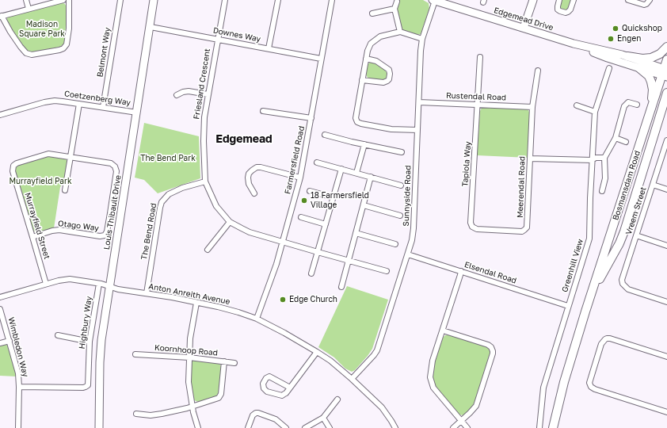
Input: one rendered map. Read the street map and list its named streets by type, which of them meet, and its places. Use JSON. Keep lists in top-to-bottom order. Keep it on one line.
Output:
{"streets":{"main road":["Bosmansdam Road"],"street":["Edgemead Drive","Downes Way","Belmont Way","Friesland Crescent","Rustendal Road","Coetzenberg Way","Farmersfield Road","Tapiola Way","Meerendal Road","Sunnyside Road","Vreem Street","Louis Thibault Drive","Murrayfield Street","Otago Way","The Bend Road","Greenhill View","Elsendal Road","Anton Anreith Avenue","Highbury Way","Wimbledon Way","Koornhoop Road"]},"crossings":[["Edgemead Drive","Bosmansdam Road"],["Edgemead Drive","Sunnyside Road"],["Downes Way","Friesland Crescent"],["Downes Way","Farmersfield Road"],["Downes Way","Louis Thibault Drive"],["Belmont Way","Coetzenberg Way"],["Friesland Crescent","Farmersfield Road"],["Friesland Crescent","The Bend Road"],["Rustendal Road","Tapiola Way"],["Rustendal Road","Meerendal Road"],["Rustendal Road","Sunnyside Road"],["Coetzenberg Way","Louis Thibault Drive"],["Farmersfield Road","Anton Anreith Avenue"],["Tapiola Way","Meerendal Road"],["Sunnyside Road","Elsendal Road"],["Sunnyside Road","Anton Anreith Avenue"],["Louis Thibault Drive","Anton Anreith Avenue"],["Murrayfield Street","Otago Way"],["Murrayfield Street","Anton Anreith Avenue"],["The Bend Road","Anton Anreith Avenue"],["Greenhill View","Elsendal Road"],["Anton Anreith Avenue","Highbury Way"],["Highbury Way","Wimbledon Way"]],"districts":["Edgemead"],"parks":["Madison Square Park","The Bend Park","Murrayfield Park"],"places":["Quickshop","Engen","18 Farmersfield Village","Edge Church"]}
